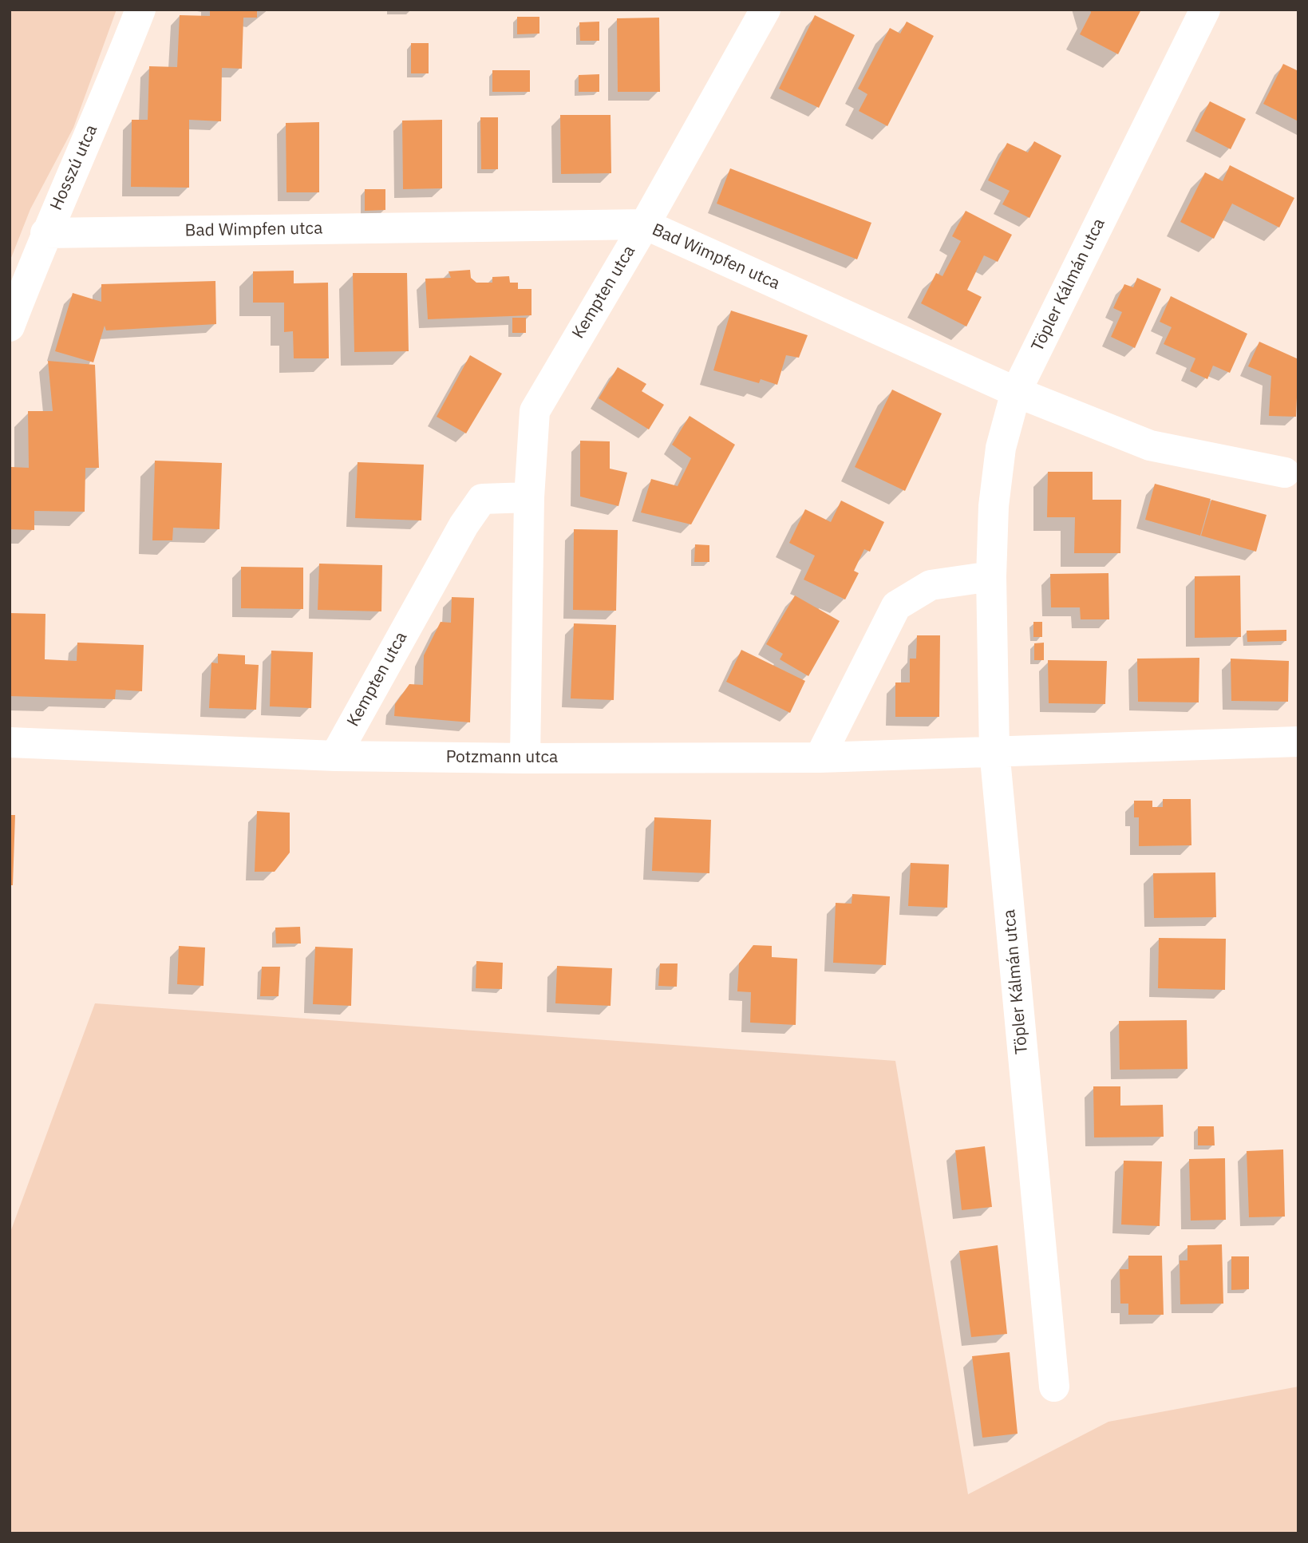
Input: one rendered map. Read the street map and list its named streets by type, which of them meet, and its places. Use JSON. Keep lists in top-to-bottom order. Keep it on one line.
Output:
{"streets":{"street":["Hosszú utca","Bad Wimpfen utca","Töpler Kálmán utca","Kempten utca","Potzmann utca"]},"crossings":[["Hosszú utca","Bad Wimpfen utca"],["Bad Wimpfen utca","Töpler Kálmán utca"],["Bad Wimpfen utca","Kempten utca"],["Töpler Kálmán utca","Potzmann utca"],["Kempten utca","Potzmann utca"]]}
